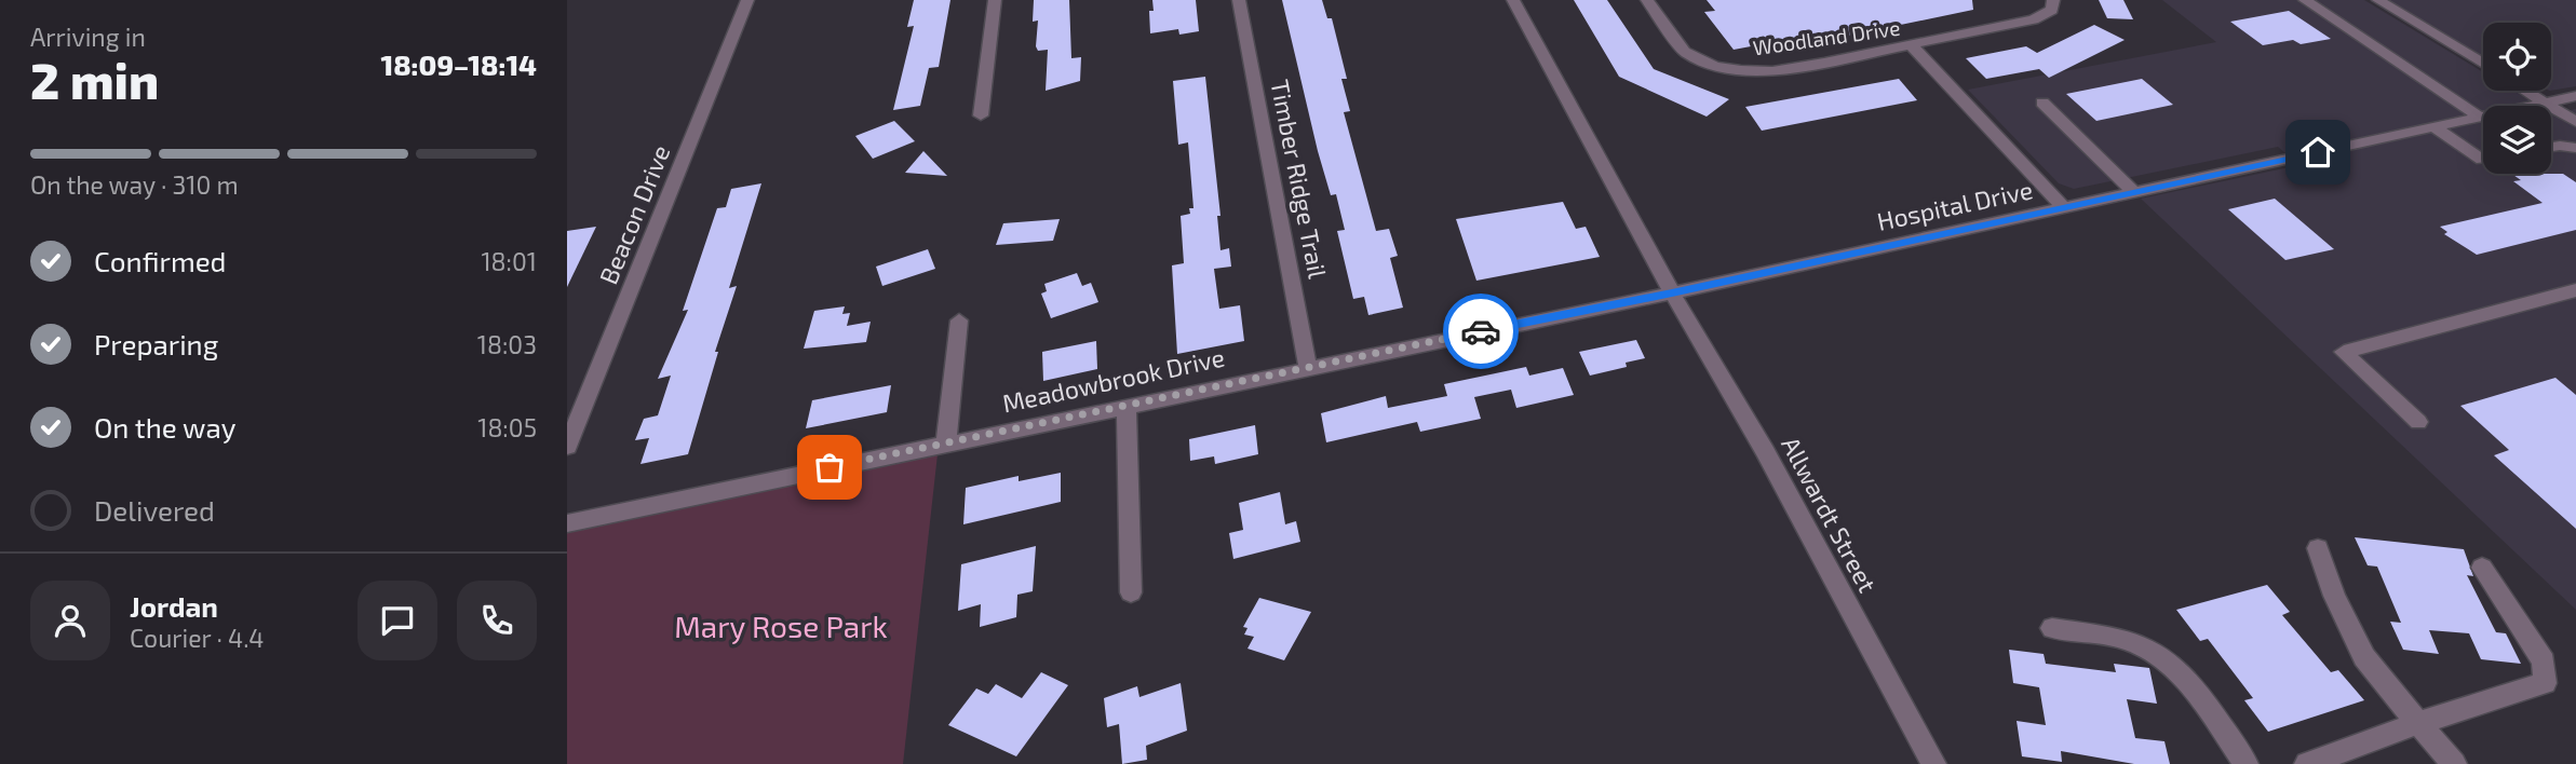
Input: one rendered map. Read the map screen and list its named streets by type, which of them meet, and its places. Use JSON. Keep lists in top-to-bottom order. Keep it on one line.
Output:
{"streets":{"street":["Woodland Drive","Timber Ridge Trail","Hospital Drive","Beacon Drive","Meadowbrook Drive","Allwardt Street"]},"crossings":[["Woodland Drive","Hospital Drive"],["Timber Ridge Trail","Meadowbrook Drive"],["Hospital Drive","Meadowbrook Drive"],["Hospital Drive","Allwardt Street"],["Meadowbrook Drive","Allwardt Street"]],"parks":["Mary Rose Park"],"page":{"heading":["2 min","Arriving in","18:09–18:14"],"panel":["Jordan","Courier · 4.4"],"bar":"On the way · 310 m","list":[["Confirmed","18:01"],["Preparing","18:03"],["On the way","18:05"],"Delivered"]}}
